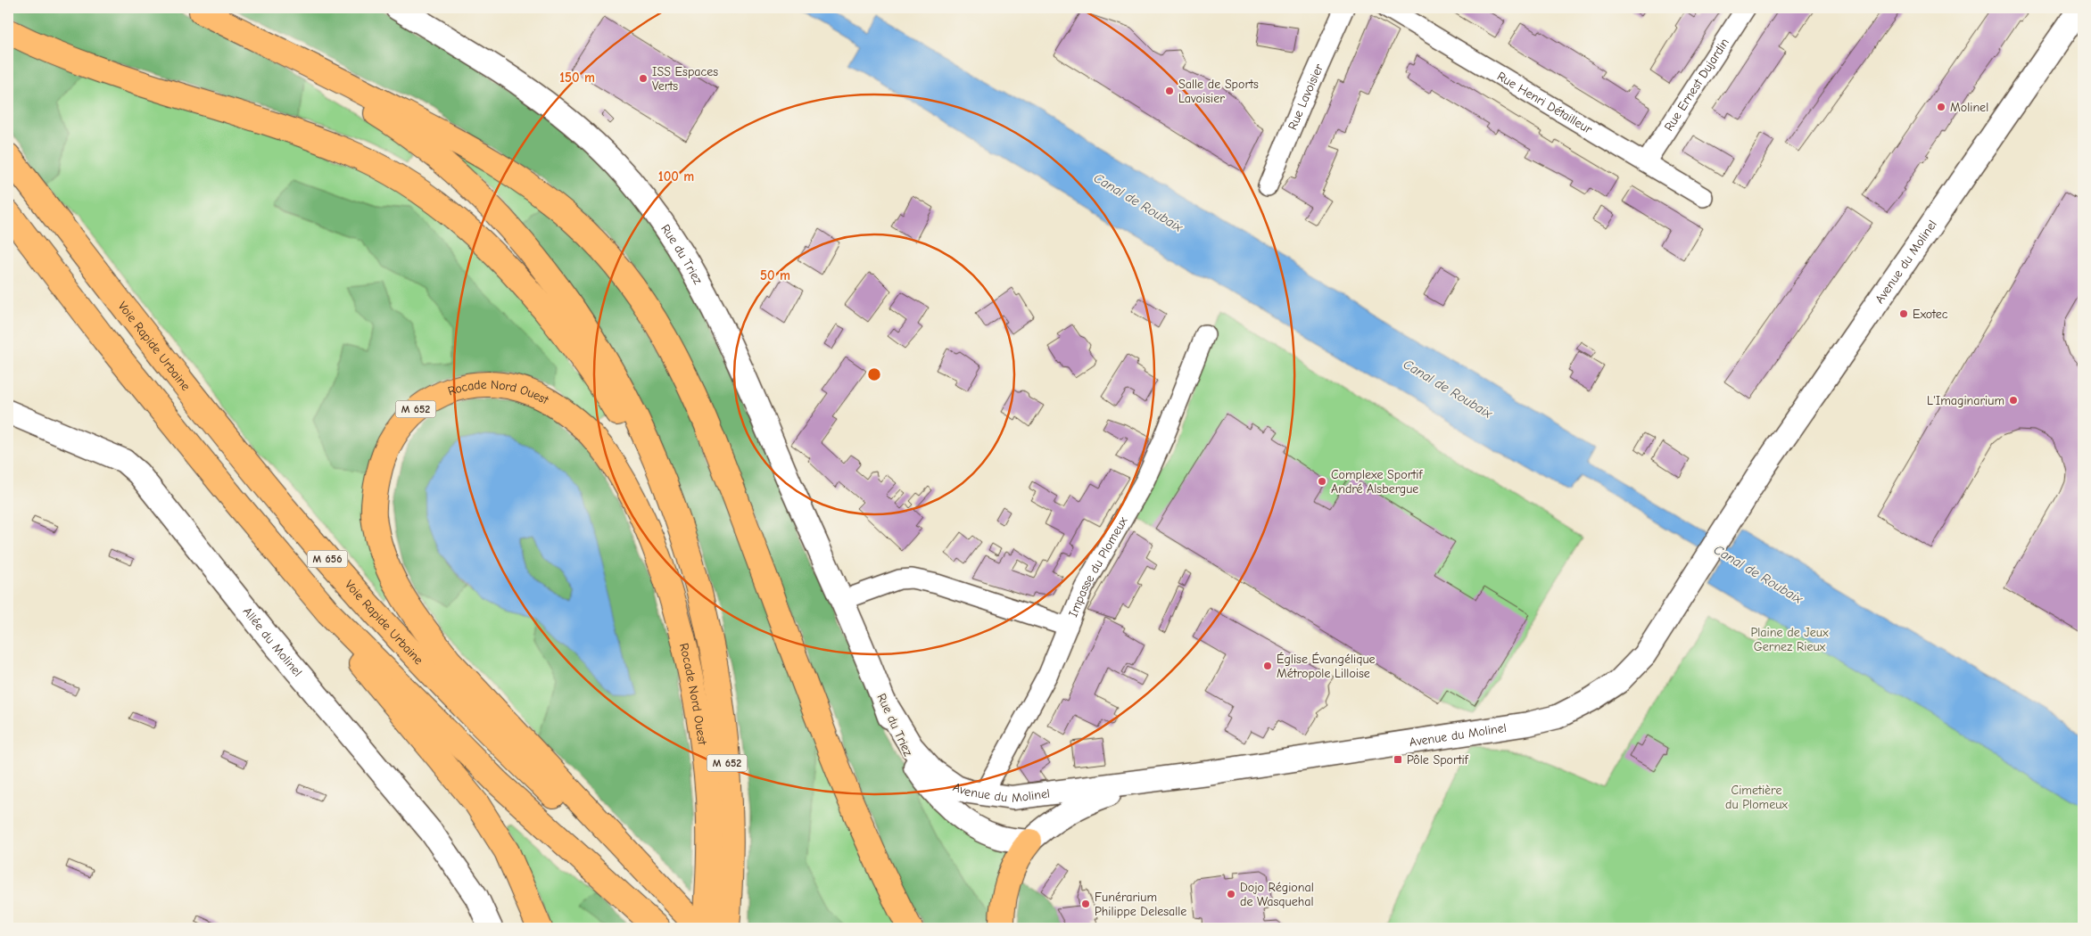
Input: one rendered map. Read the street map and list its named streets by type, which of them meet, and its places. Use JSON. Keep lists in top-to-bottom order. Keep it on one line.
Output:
{"streets":{"highway":["Voie Rapide Urbaine","Rocade Nord Ouest","M 652","M 656"],"street":["Rue Ernest Dujardin","Rue Lavoisier","Rue Henri Détailleur","Rue du Triez","Avenue du Molinel","Impasse du Plomeux","Allée du Molinel"]},"crossings":[["Rue Ernest Dujardin","Rue Henri Détailleur"],["Rue du Triez","Avenue du Molinel"],["Avenue du Molinel","Impasse du Plomeux"],["Voie Rapide Urbaine","Rocade Nord Ouest"],["Rocade Nord Ouest","M 652"]],"water":["Canal de Roubaix"],"parks":["Plaine de Jeux Gernez Rieux","Cimetière du Plomeux"],"places":{"other":["ISS Espaces Verts","Salle de Sports Lavoisier","Molinel","Exotec","L'Imaginarium","Complexe Sportif André Alsbergue","Église Évangélique Métropole Lilloise","Dojo Régional de Wasquehal","Funérarium Philippe Delesalle"],"transit":["Pôle Sportif"]},"rings":["150 m","100 m","50 m"]}
